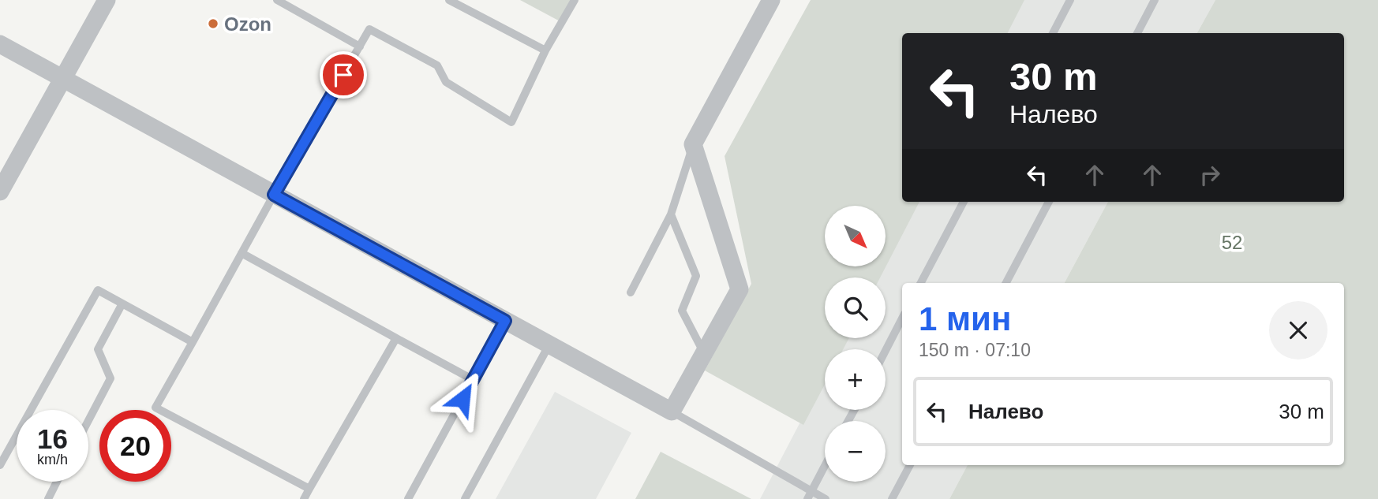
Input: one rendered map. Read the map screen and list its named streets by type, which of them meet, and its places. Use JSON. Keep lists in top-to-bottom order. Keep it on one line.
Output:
{"parks":["52"],"places":["Ozon"],"north":"bottom right","page":{"turn":["30 m","Налево"],"map_buttons":["+","−"],"heading":["1 мин","150 m · 07:10"],"list":[{"name":"Налево","value":"30 m"}],"speed":"16 km/h","limit":"20"}}
